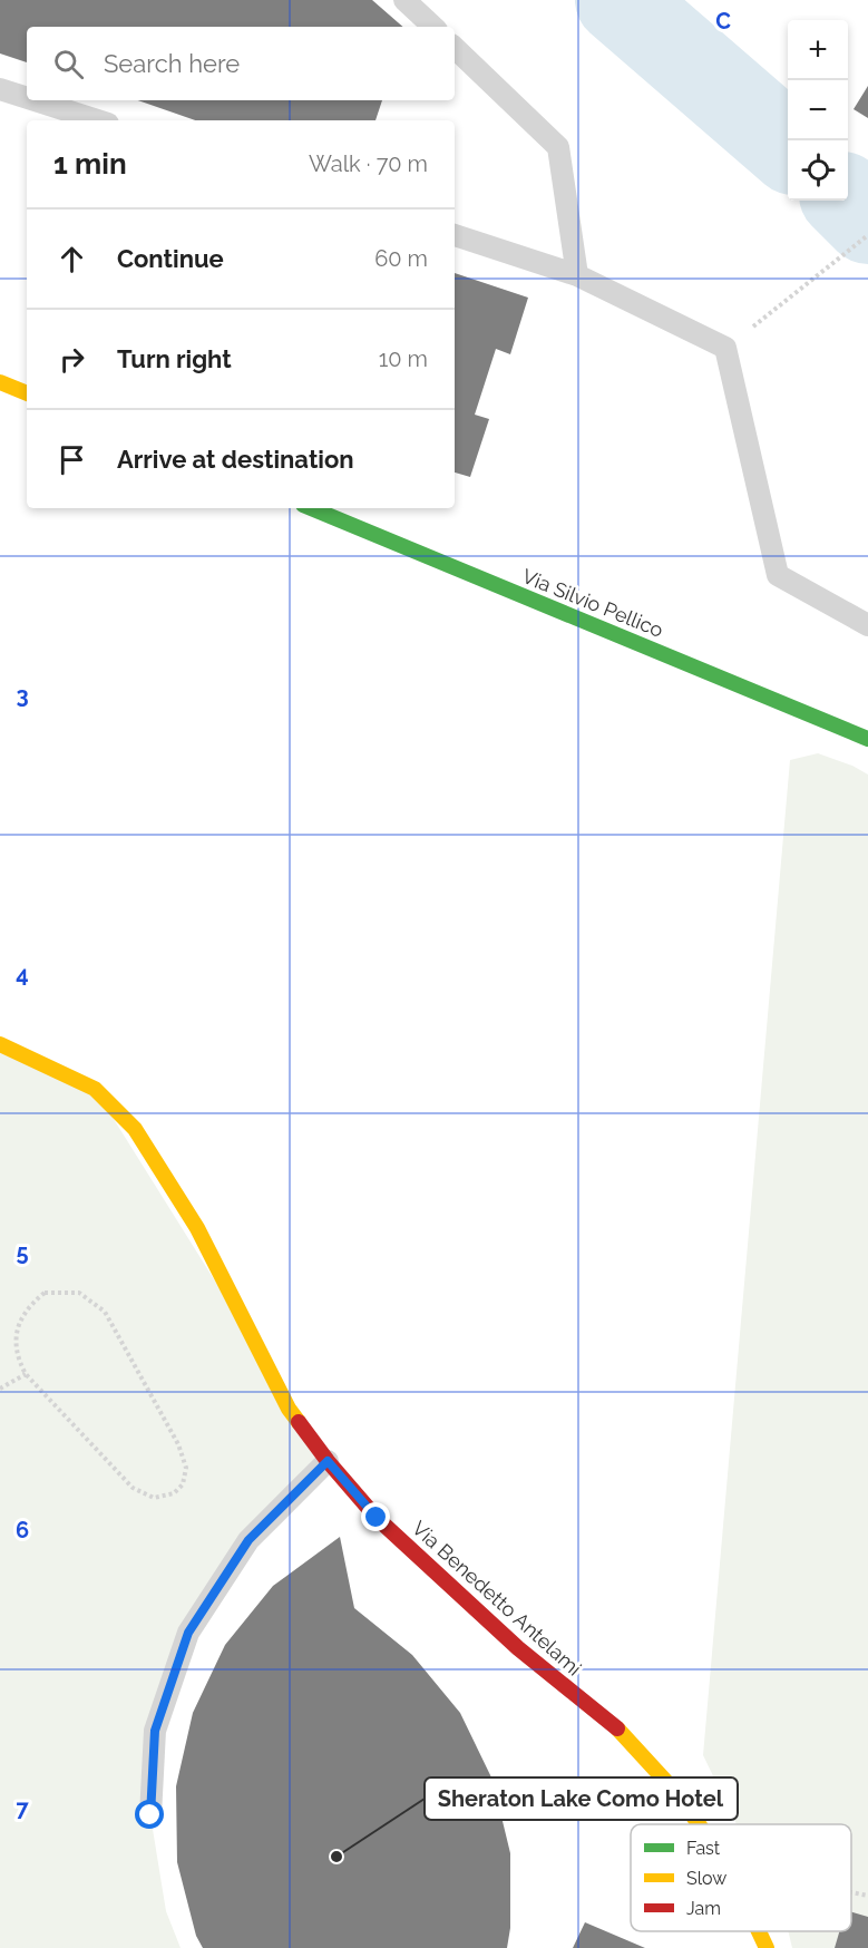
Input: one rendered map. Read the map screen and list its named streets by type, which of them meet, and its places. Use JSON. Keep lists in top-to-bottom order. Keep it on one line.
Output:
{"streets":{"street":["Via Silvio Pellico","Via Benedetto Antelami"]},"places":["Sheraton Lake Como Hotel"],"legend":["Fast","Slow","Jam"],"page":{"map_buttons":["+","−"],"search":"Search here","heading":["1 min","Walk · 70 m"],"list":[["Continue","60 m"],["Turn right","10 m"],"Arrive at destination"]},"grid":{"columns":["C"],"rows":["3","4","5","6","7"]}}
